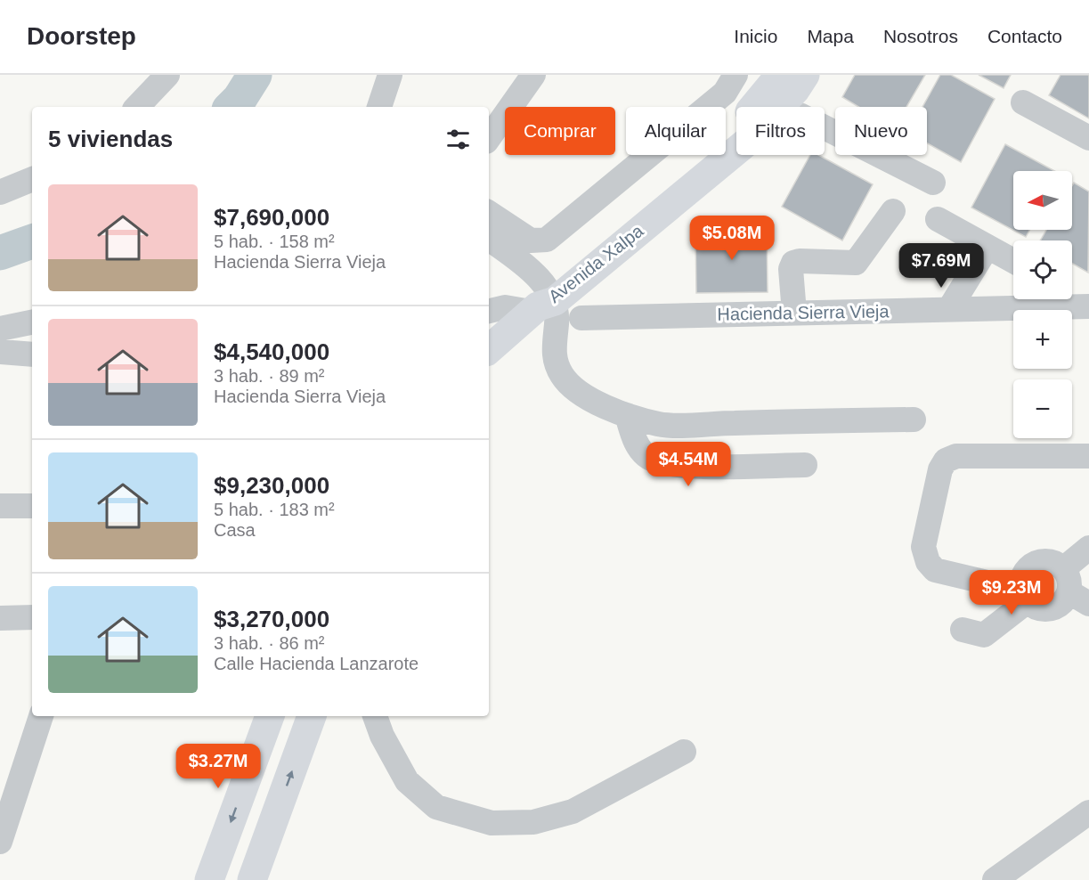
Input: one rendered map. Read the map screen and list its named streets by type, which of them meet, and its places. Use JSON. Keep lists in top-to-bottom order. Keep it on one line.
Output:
{"streets":{"main road":["Avenida Xalpa"],"street":["Hacienda Sierra Vieja"]},"north":"left","page":{"header":"Doorstep","nav":["Inicio","Mapa","Nosotros","Contacto"],"chip":["Comprar","Alquilar","Filtros","Nuevo"],"heading":"5 viviendas","map_buttons":["+","−"],"list":[{"name":"$7,690,000","note":"5 hab. · 158 m² · Hacienda Sierra Vieja"},{"name":"$4,540,000","note":"3 hab. · 89 m² · Hacienda Sierra Vieja"},{"name":"$9,230,000","note":"5 hab. · 183 m² · Casa"},{"name":"$3,270,000","note":"3 hab. · 86 m² · Calle Hacienda Lanzarote"}],"price":["$5.08M","$7.69M","$4.54M","$9.23M","$3.27M"]}}
